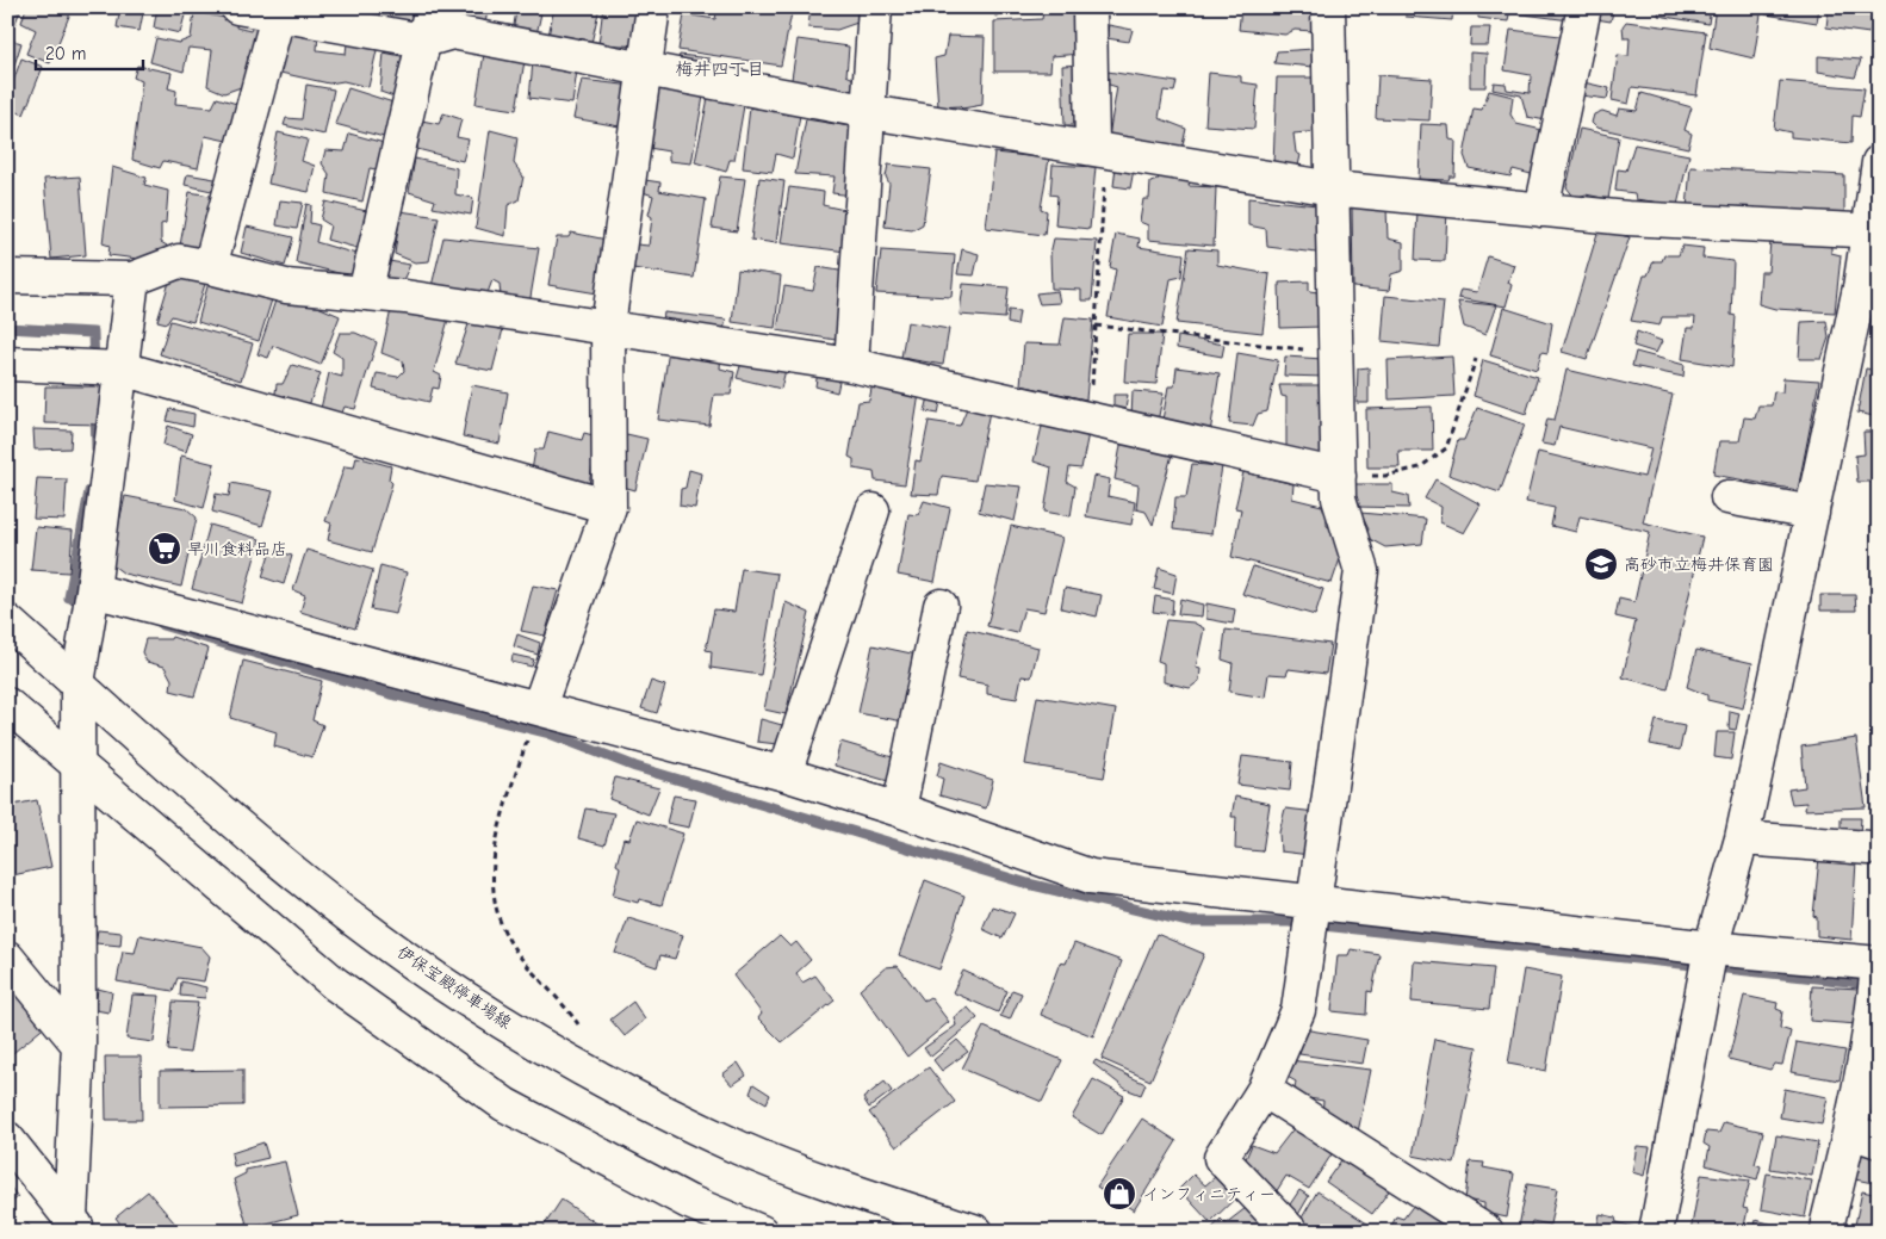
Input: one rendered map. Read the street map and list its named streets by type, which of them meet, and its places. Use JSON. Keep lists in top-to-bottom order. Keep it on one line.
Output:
{"streets":{"street":["伊保宝殿停車場線"]},"districts":["梅井四丁目"],"places":{"supermarket":["早川食料品店"],"school or university":["高砂市立梅井保育園"],"shop":["インフィニティー"]},"scale_bar":"20 m"}
